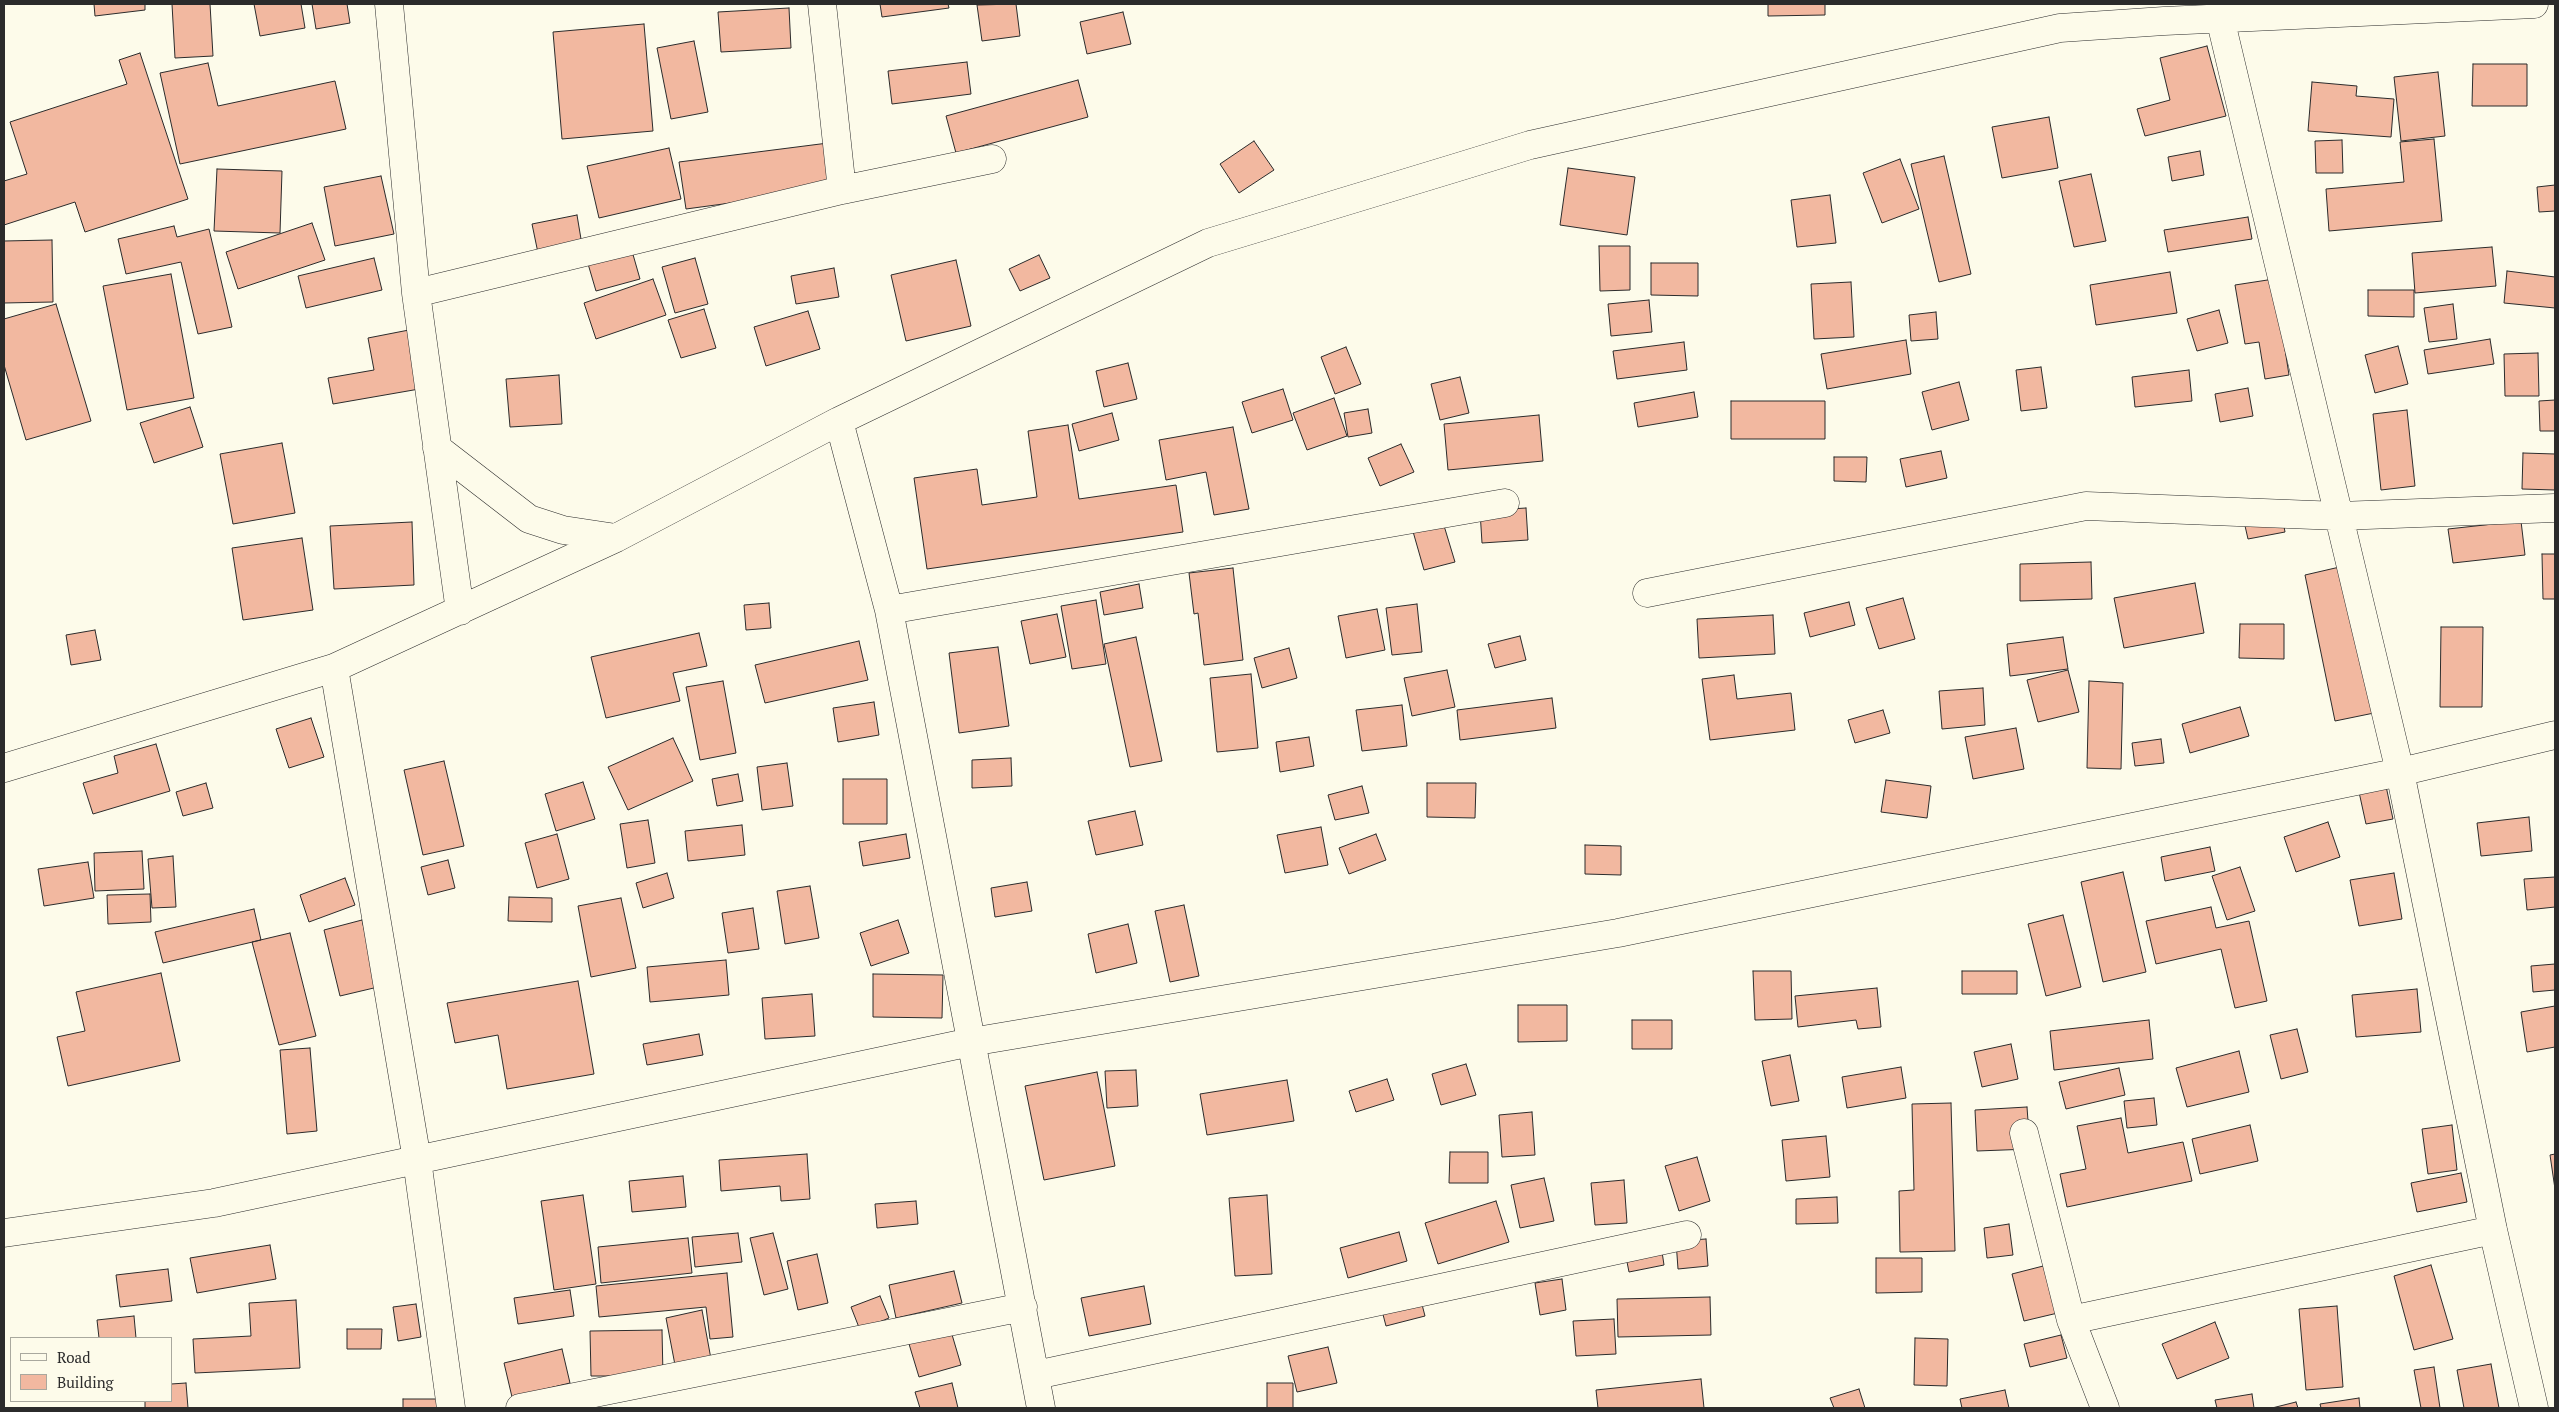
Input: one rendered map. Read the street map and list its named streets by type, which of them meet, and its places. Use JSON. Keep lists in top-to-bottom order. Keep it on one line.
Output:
{"legend":["Road","Building"]}
